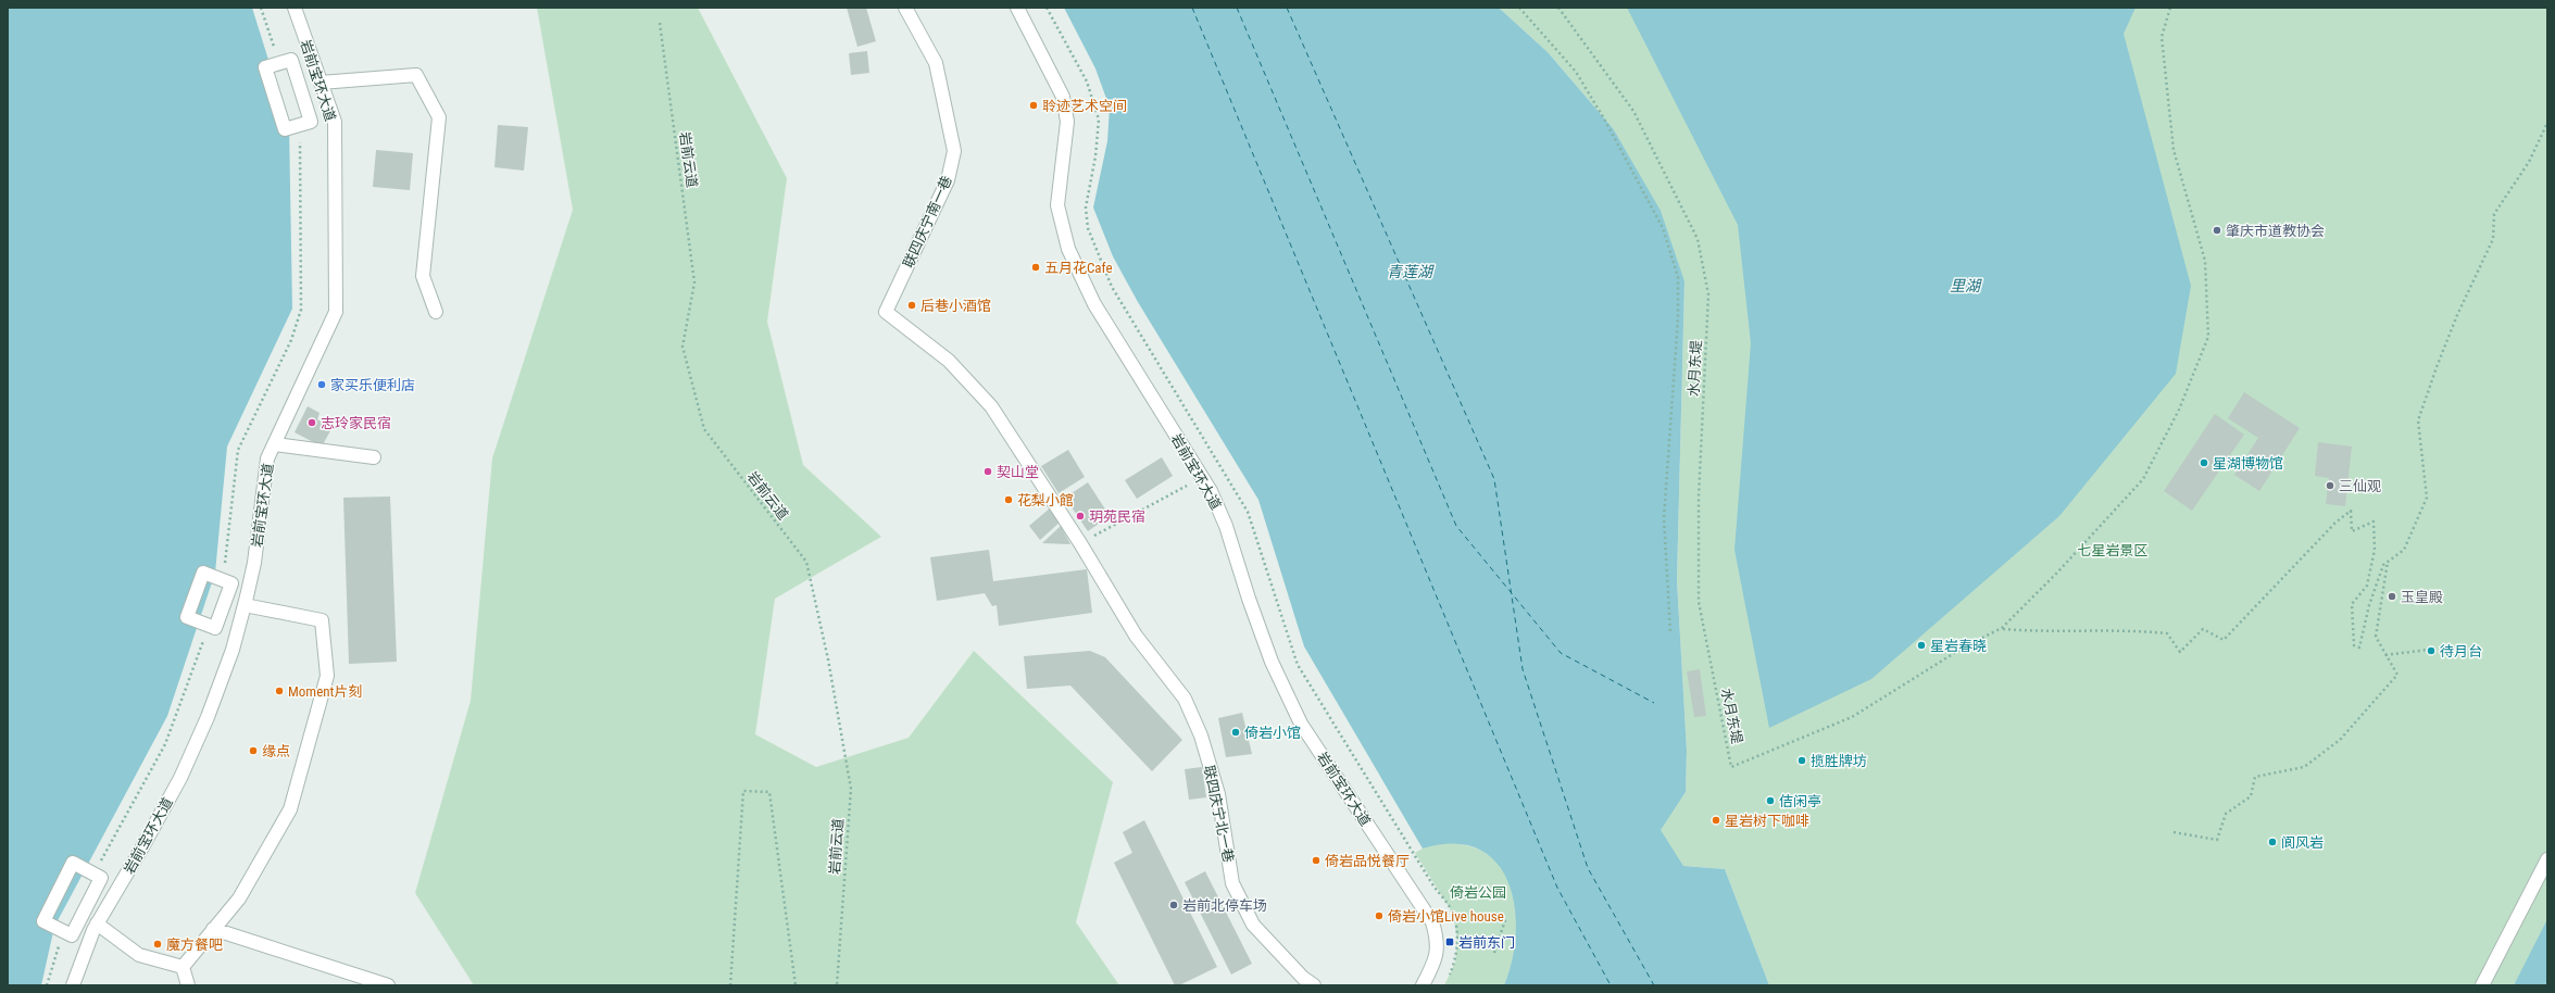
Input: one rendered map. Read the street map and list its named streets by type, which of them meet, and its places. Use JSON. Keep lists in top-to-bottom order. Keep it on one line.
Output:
{"streets":{"street":["岩前宝环大道","联四庆宁南一巷","联四庆宁北一巷"],"path":["岩前云道","水月东堤"]},"crossings":[["联四庆宁南一巷","联四庆宁北一巷"]],"water":["青莲湖","里湖"],"parks":["七星岩景区","倚岩公园"],"places":{"other":["聆迹艺术空间","肇庆市道教协会","五月花Cafe","后巷小酒馆","家买乐便利店","志玲家民宿","星湖博物馆","契山堂","三仙观","花梨小館","玥苑民宿","玉皇殿","星岩春晓","待月台","Moment片刻","倚岩小馆","缘点","揽胜牌坊","佶闲亭","星岩树下咖啡","阆风岩","倚岩品悦餐厅","岩前北停车场","倚岩小馆Live house","魔方餐吧"],"transit":["岩前东门"]}}
